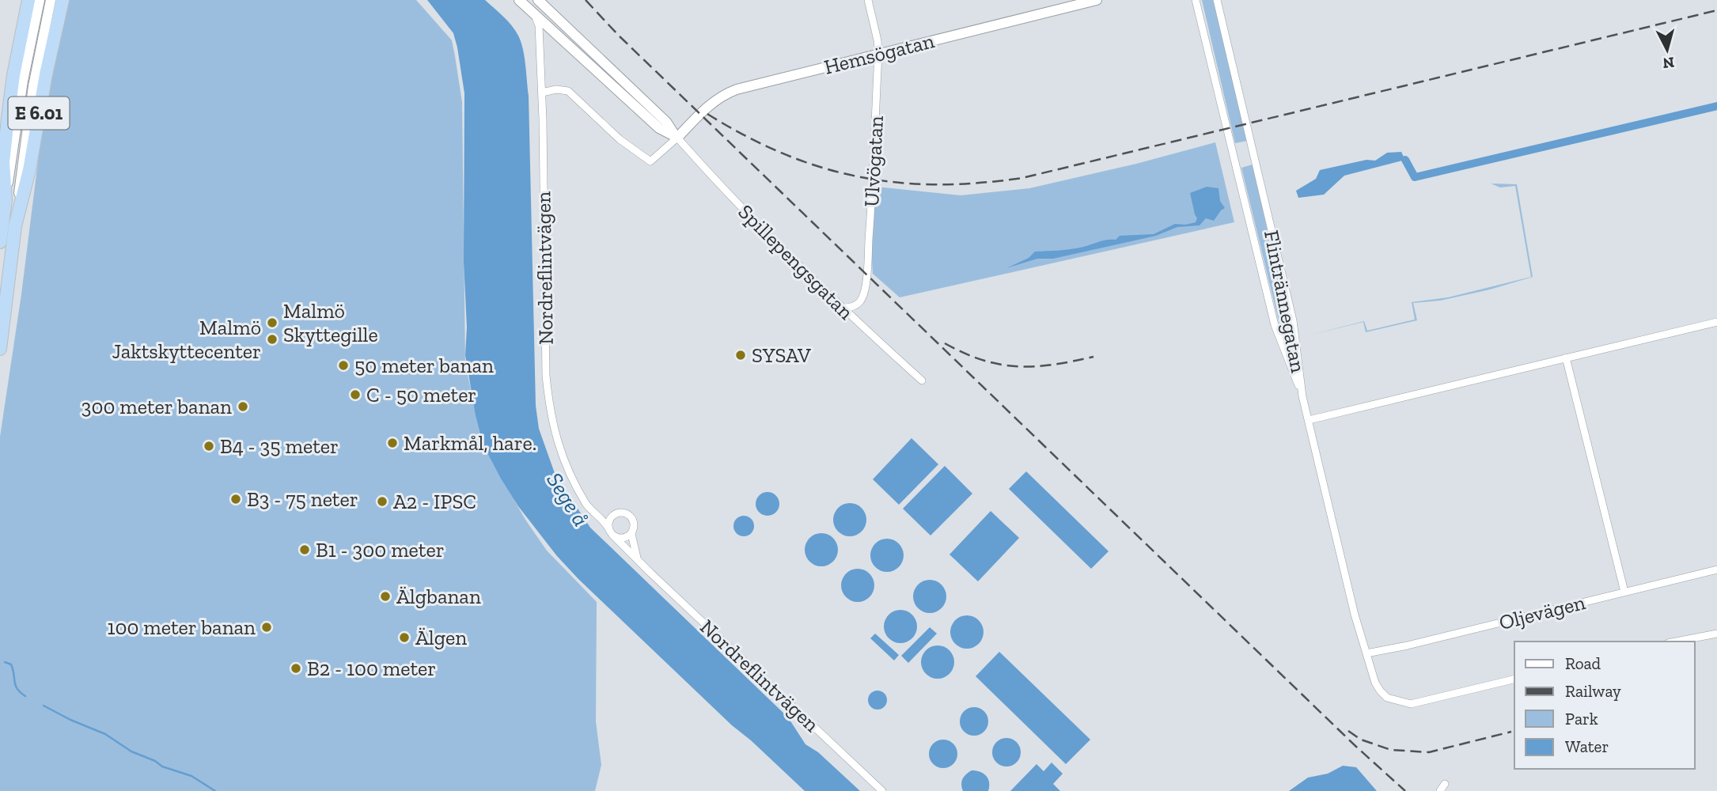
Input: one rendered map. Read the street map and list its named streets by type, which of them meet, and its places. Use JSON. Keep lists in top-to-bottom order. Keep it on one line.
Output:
{"streets":{"highway":["E 6.01"],"street":["Hemsögatan","Ulvögatan","Spillepengsgatan","Nordreflintvägen","Flintrännegatan","Oljevägen"]},"crossings":[["Hemsögatan","Ulvögatan"],["Hemsögatan","Spillepengsgatan"],["Ulvögatan","Spillepengsgatan"],["Spillepengsgatan","Nordreflintvägen"]],"water":["Sege å"],"places":["Malmö Skyttegille","Malmö Jaktskyttecenter","SYSAV","50 meter banan","C - 50 meter","300 meter banan","Markmål, hare.","B4 - 35 meter","B3 - 75 neter","A2 - IPSC","B1 - 300 meter","Älgbanan","100 meter banan","Älgen","B2 - 100 meter"],"legend":["Road","Railway","Park","Water"],"north":"bottom"}
